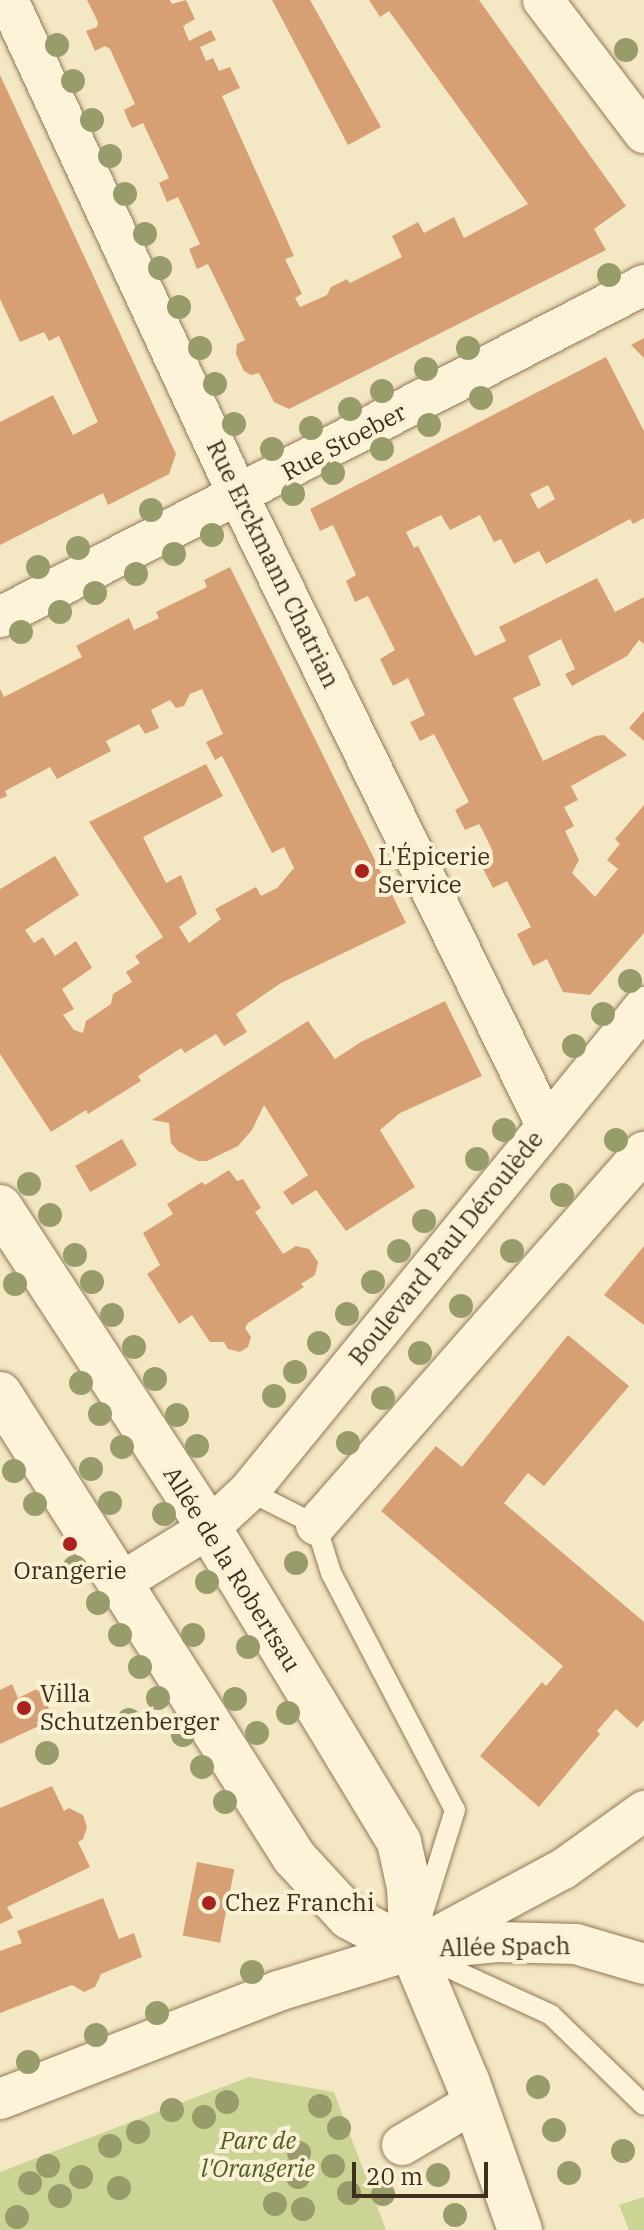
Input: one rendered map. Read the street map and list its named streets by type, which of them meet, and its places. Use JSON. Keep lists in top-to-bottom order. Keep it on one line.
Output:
{"streets":{"main road":["Allée de la Robertsau"],"street":["Rue Stoeber","Rue Erckmann Chatrian","Boulevard Paul Déroulède","Allée Spach"]},"crossings":[["Rue Stoeber","Rue Erckmann Chatrian"],["Rue Erckmann Chatrian","Boulevard Paul Déroulède"],["Boulevard Paul Déroulède","Allée de la Robertsau"],["Allée de la Robertsau","Allée Spach"]],"parks":["Parc de l'Orangerie"],"places":["L'Épicerie Service","Orangerie","Villa Schutzenberger","Chez Franchi"],"scale_bar":"20 m"}
